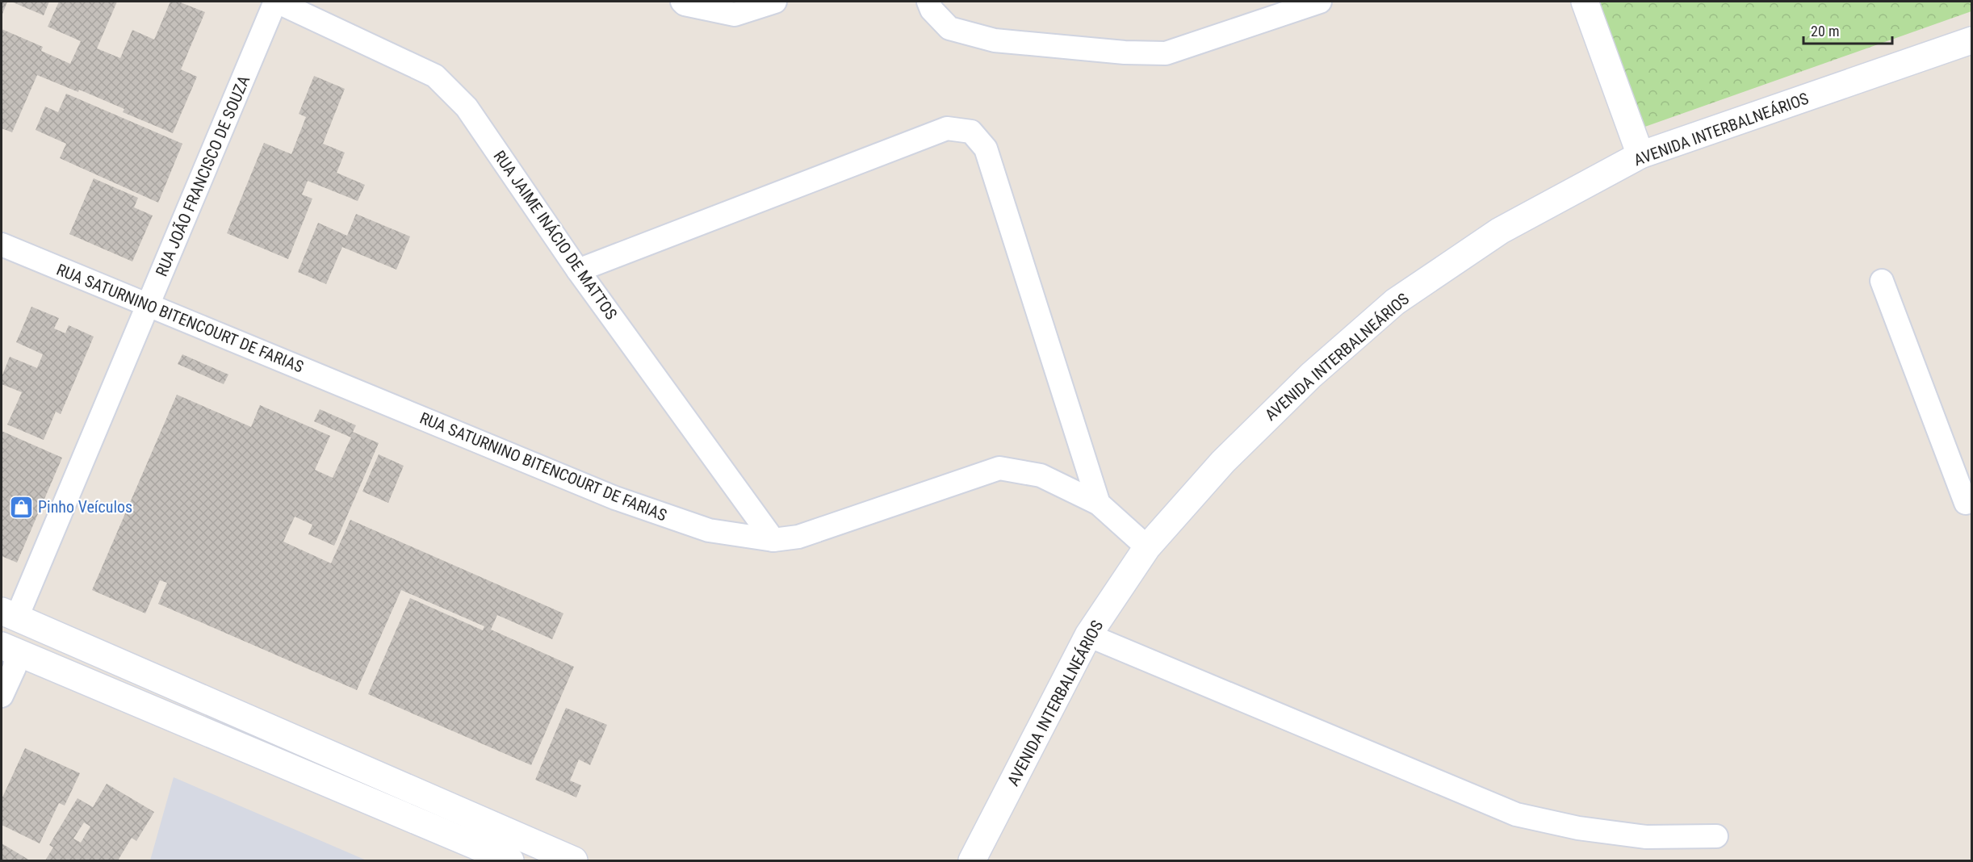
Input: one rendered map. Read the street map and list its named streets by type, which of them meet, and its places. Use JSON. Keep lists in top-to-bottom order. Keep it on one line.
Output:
{"streets":{"street":["AVENIDA INTERBALNEÁRIOS","RUA JOÃO FRANCISCO DE SOUZA","RUA JAIME INÁCIO DE MATTOS","RUA SATURNINO BITENCOURT DE FARIAS"]},"crossings":[["RUA JOÃO FRANCISCO DE SOUZA","RUA JAIME INÁCIO DE MATTOS"],["RUA JOÃO FRANCISCO DE SOUZA","RUA SATURNINO BITENCOURT DE FARIAS"],["RUA JAIME INÁCIO DE MATTOS","RUA SATURNINO BITENCOURT DE FARIAS"]],"places":{"shop":["Pinho Veículos"]},"scale_bar":"20 m"}
